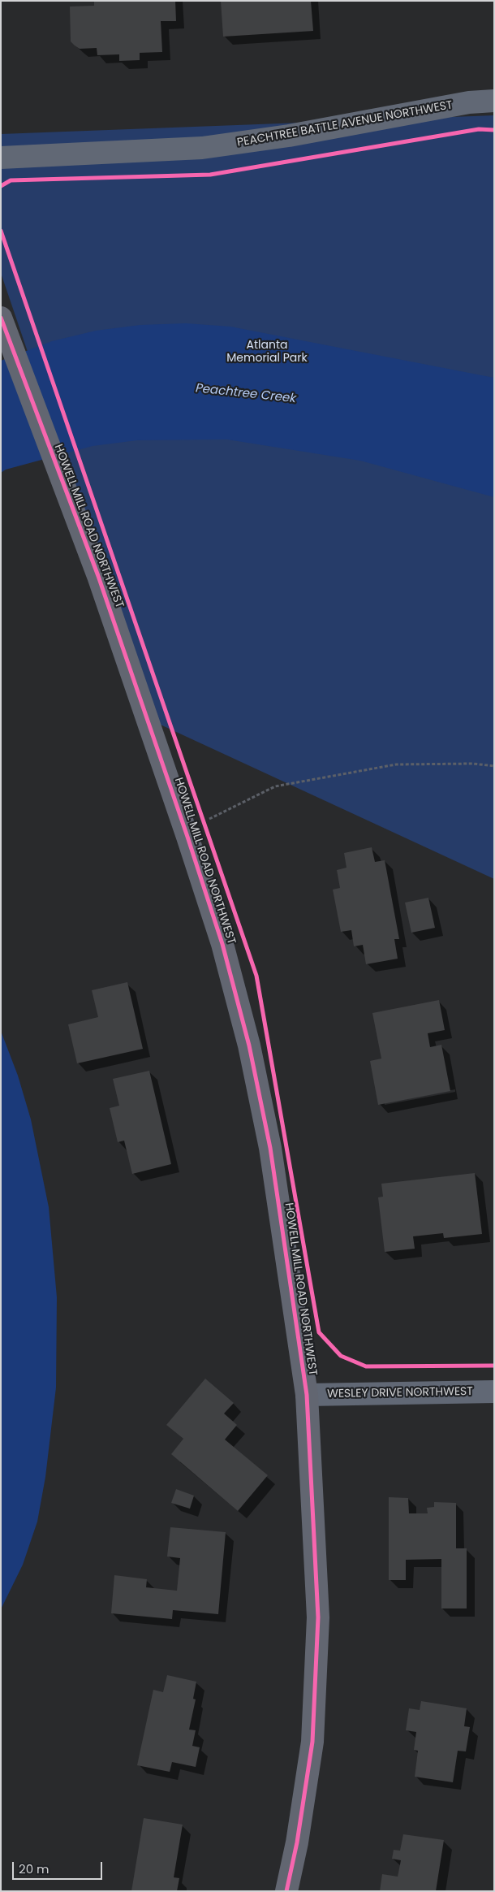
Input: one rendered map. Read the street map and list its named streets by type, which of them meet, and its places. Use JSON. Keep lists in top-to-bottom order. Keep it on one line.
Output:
{"streets":{"main road":["HOWELL MILL ROAD NORTHWEST"],"street":["PEACHTREE BATTLE AVENUE NORTHWEST","WESLEY DRIVE NORTHWEST"]},"crossings":[["HOWELL MILL ROAD NORTHWEST","WESLEY DRIVE NORTHWEST"]],"water":["Peachtree Creek"],"parks":["Atlanta Memorial Park"],"scale_bar":"20 m"}
